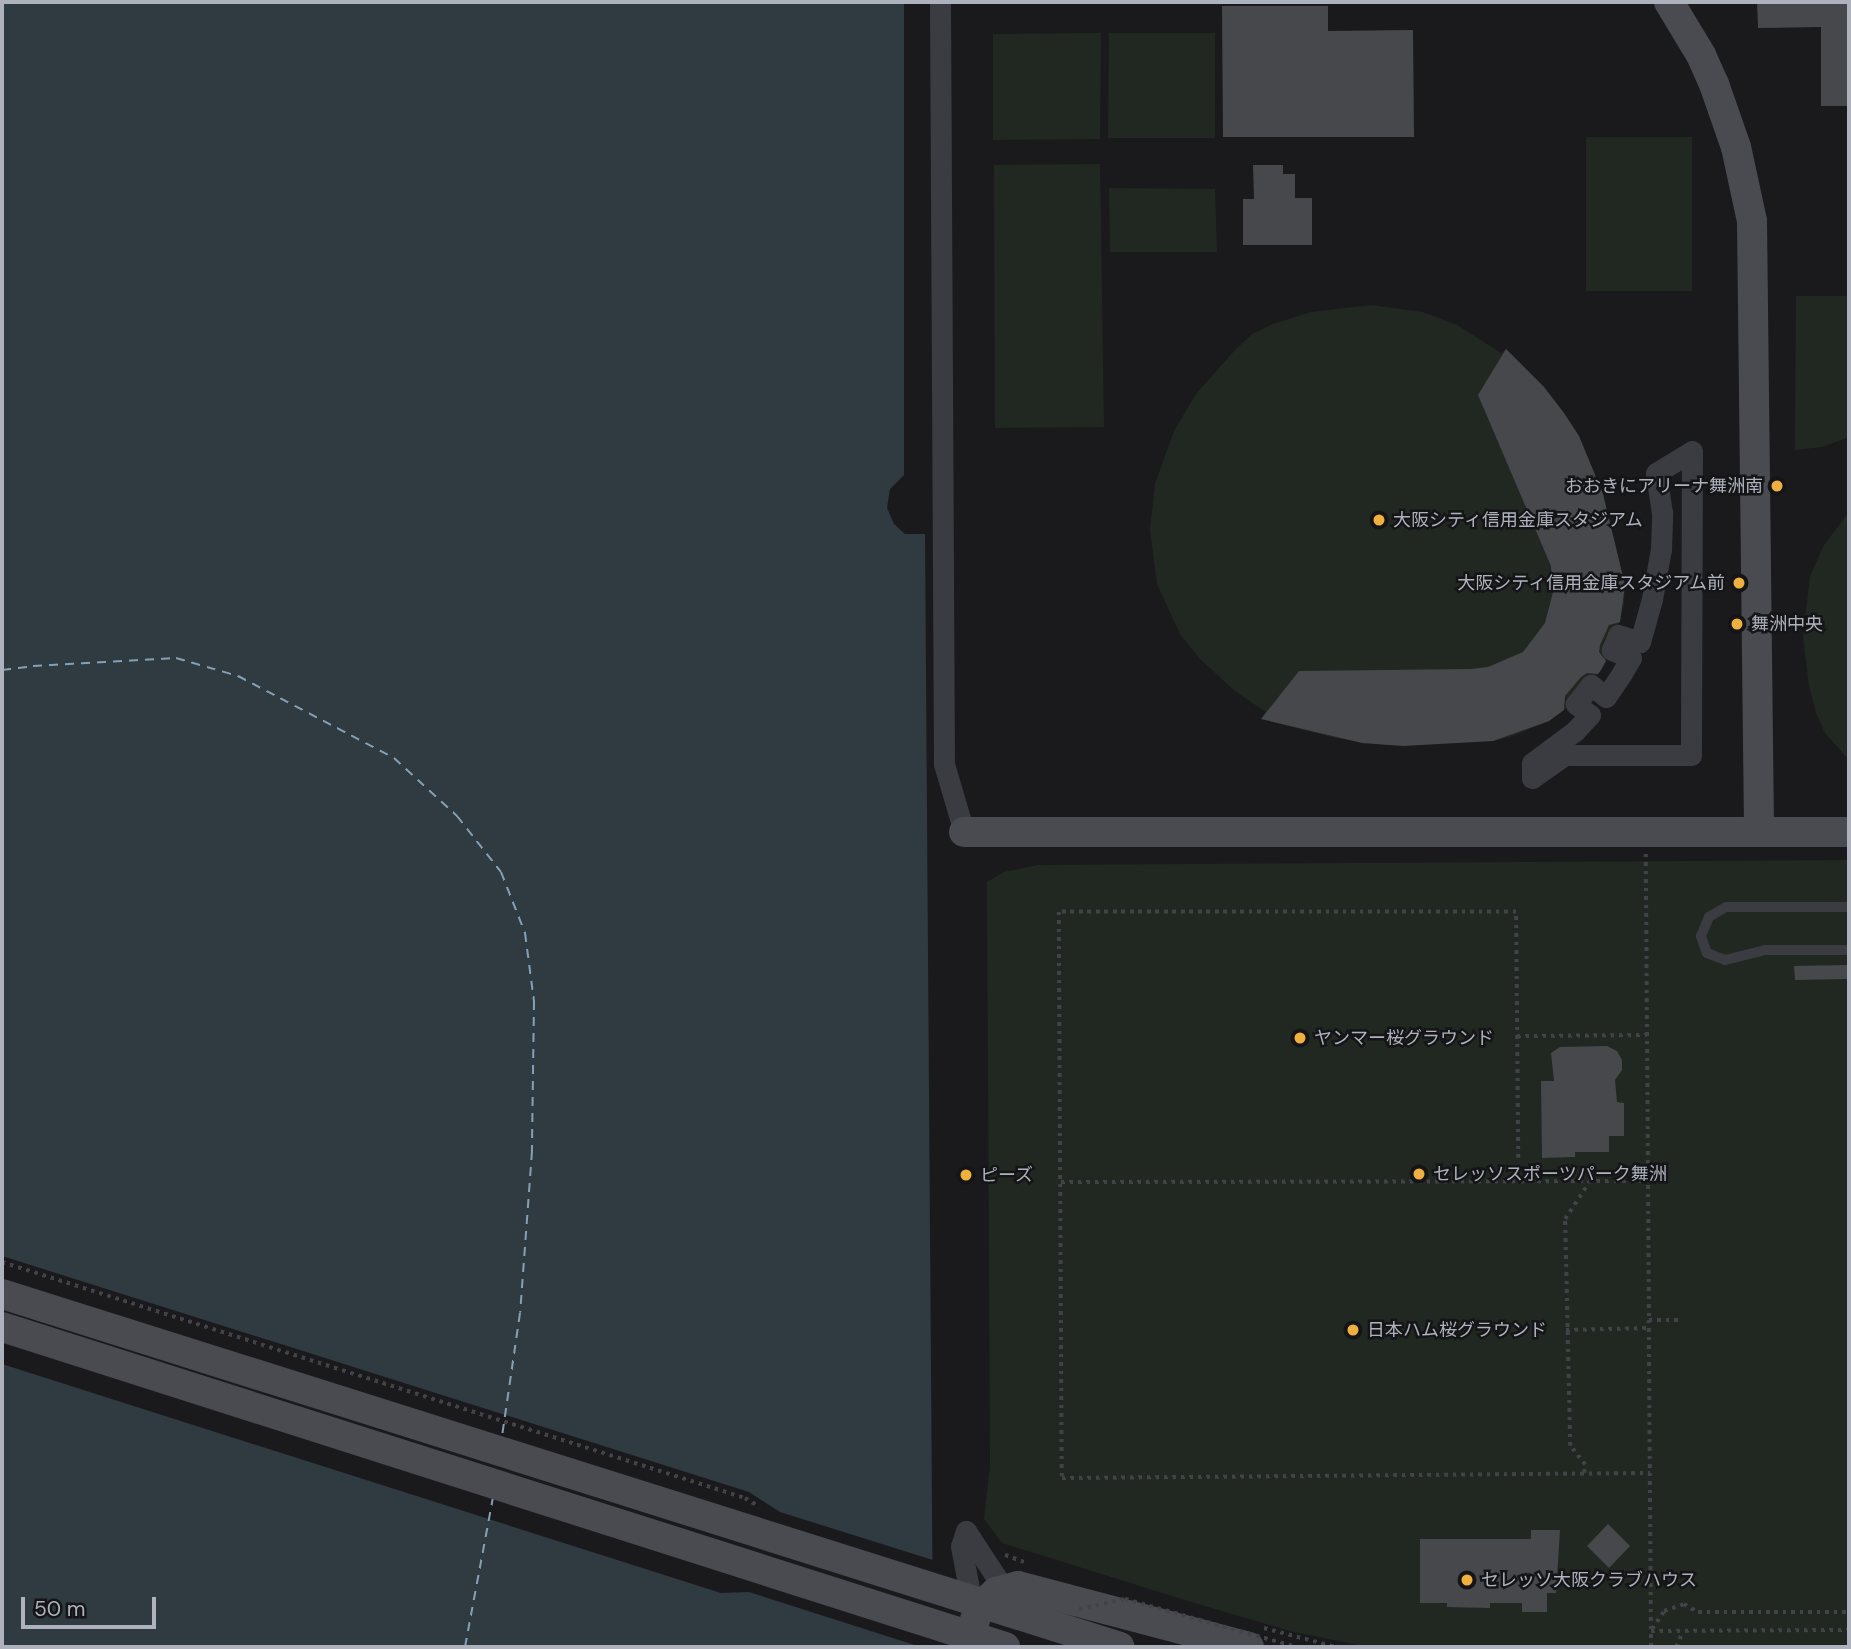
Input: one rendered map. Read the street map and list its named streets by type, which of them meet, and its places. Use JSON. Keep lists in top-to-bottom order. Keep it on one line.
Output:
{"places":["おおきにアリーナ舞洲南","大阪シティ信用金庫スタジアム","大阪シティ信用金庫スタジアム前","舞洲中央","ヤンマー桜グラウンド","セレッソスポーツパーク舞洲","ピーズ","日本ハム桜グラウンド","セレッソ大阪クラブハウス"],"scale_bar":"50 m"}
